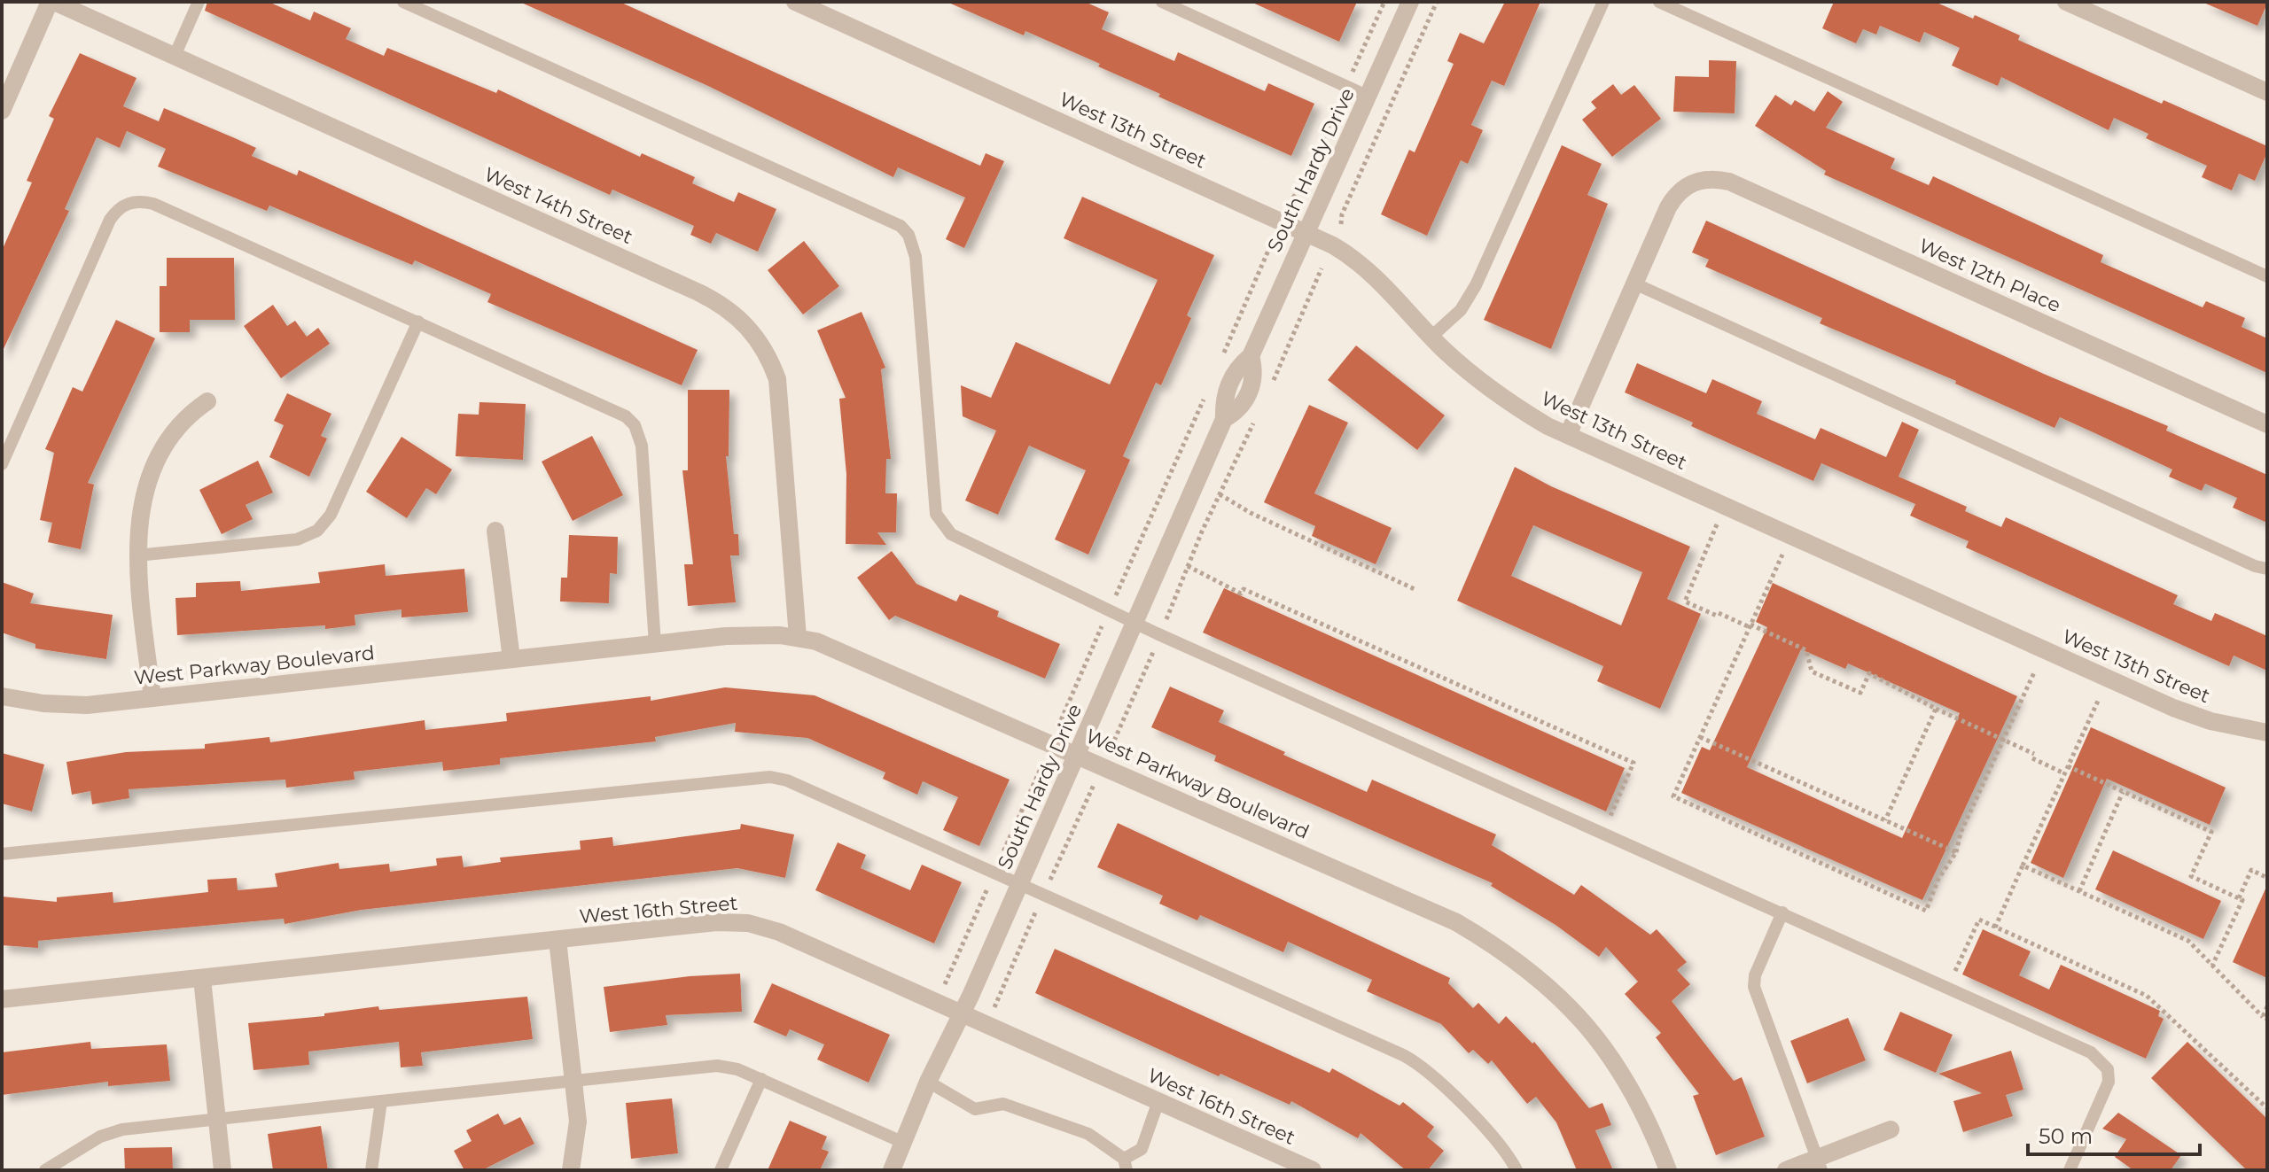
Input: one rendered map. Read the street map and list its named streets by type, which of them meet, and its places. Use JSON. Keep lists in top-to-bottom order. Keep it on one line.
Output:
{"streets":{"street":["West 13th Street","South Hardy Drive","West 14th Street","West 12th Place","West Parkway Boulevard","West 16th Street"]},"crossings":[["West 13th Street","South Hardy Drive"],["South Hardy Drive","West Parkway Boulevard"],["South Hardy Drive","West 16th Street"],["West 14th Street","West Parkway Boulevard"]],"scale_bar":"50 m"}
